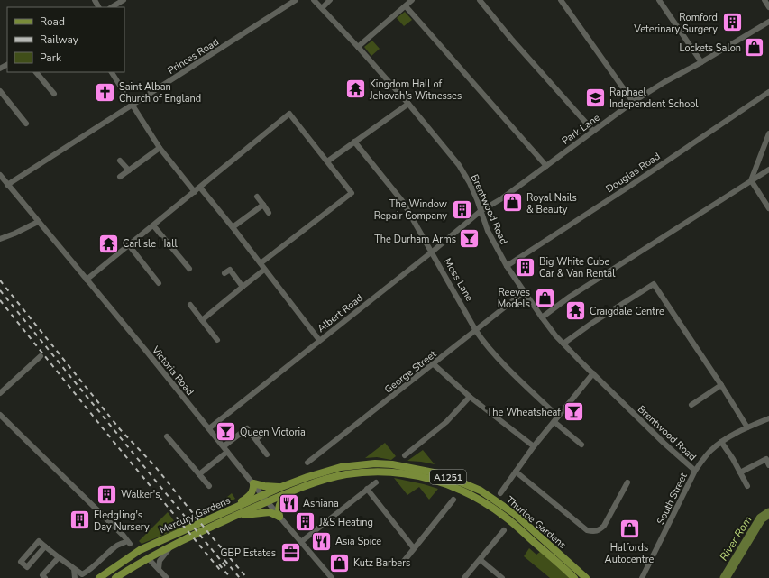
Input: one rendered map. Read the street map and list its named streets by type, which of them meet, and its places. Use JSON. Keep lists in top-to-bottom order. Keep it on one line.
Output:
{"streets":{"main road":["A1251","Mercury Gardens","Thurloe Gardens"],"street":["Princes Road","Park Lane","Douglas Road","Brentwood Road","Moss Lane","Albert Road","Victoria Road","George Street","South Street"]},"crossings":[["Princes Road","Victoria Road"],["Park Lane","Brentwood Road"],["Park Lane","Albert Road"],["Douglas Road","Brentwood Road"],["Brentwood Road","Albert Road"],["Brentwood Road","George Street"],["Brentwood Road","South Street"],["Moss Lane","Albert Road"],["Moss Lane","George Street"],["Albert Road","Victoria Road"],["Victoria Road","A1251"],["Victoria Road","Mercury Gardens"],["Victoria Road","Thurloe Gardens"],["A1251","Mercury Gardens"],["A1251","Thurloe Gardens"],["Mercury Gardens","Thurloe Gardens"]],"water":["River Rom"],"places":{"building":["Romford Veterinary Surgery","The Window Repair Company","Big White Cube Car & Van Rental","Walker's","Fledgling's Day Nursery","J&S Heating"],"shop":["Lockets Salon","Royal Nails & Beauty","Reeves Models","Halfords Autocentre","Kutz Barbers"],"temple":["Kingdom Hall of Jehovah's Witnesses","Carlisle Hall","Craigdale Centre"],"church":["Saint Alban Church of England"],"school or university":["Raphael Independent School"],"bar":["The Durham Arms","The Wheatsheaf","Queen Victoria"],"restaurant":["Ashiana","Asia Spice"],"office":["GBP Estates"]},"legend":["Road","Railway","Park"]}
